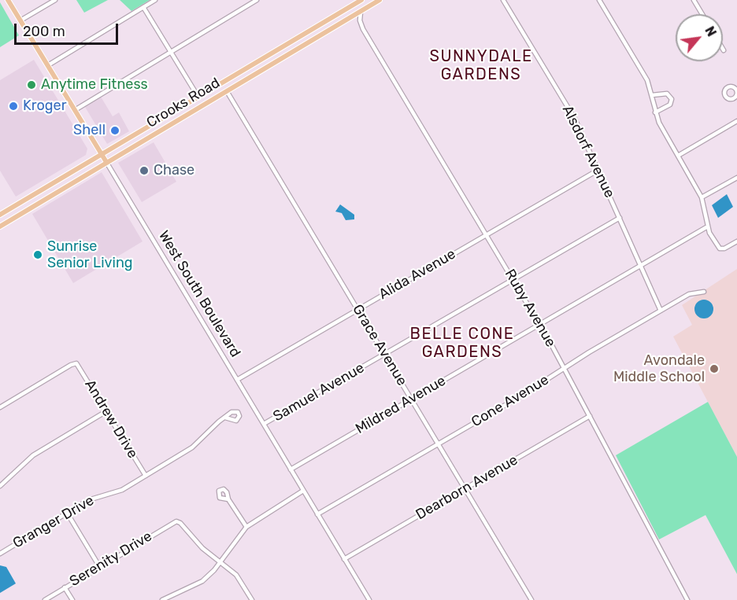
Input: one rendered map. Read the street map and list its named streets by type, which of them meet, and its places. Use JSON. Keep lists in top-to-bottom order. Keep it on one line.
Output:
{"streets":{"main road":["Crooks Road","West South Boulevard"],"street":["Alsdorf Avenue","Alida Avenue","Ruby Avenue","Grace Avenue","Samuel Avenue","Cone Avenue","Mildred Avenue","Andrew Drive","Dearborn Avenue","Granger Drive","Serenity Drive"]},"crossings":[["Crooks Road","West South Boulevard"],["Crooks Road","Grace Avenue"],["Alsdorf Avenue","Alida Avenue"],["Alsdorf Avenue","Samuel Avenue"],["Alsdorf Avenue","Cone Avenue"],["Alsdorf Avenue","Mildred Avenue"],["Alida Avenue","West South Boulevard"],["Alida Avenue","Ruby Avenue"],["Alida Avenue","Grace Avenue"],["West South Boulevard","Samuel Avenue"],["West South Boulevard","Cone Avenue"],["West South Boulevard","Mildred Avenue"],["West South Boulevard","Dearborn Avenue"],["Ruby Avenue","Samuel Avenue"],["Ruby Avenue","Cone Avenue"],["Ruby Avenue","Mildred Avenue"],["Ruby Avenue","Dearborn Avenue"],["Grace Avenue","Samuel Avenue"],["Grace Avenue","Cone Avenue"],["Grace Avenue","Mildred Avenue"],["Grace Avenue","Dearborn Avenue"],["Andrew Drive","Granger Drive"]],"districts":["SUNNYDALE GARDENS","BELLE CONE GARDENS"],"places":["Anytime Fitness","Kroger","Shell","Chase","Sunrise Senior Living","Avondale Middle School"],"scale_bar":"200 m","north":"top right"}
